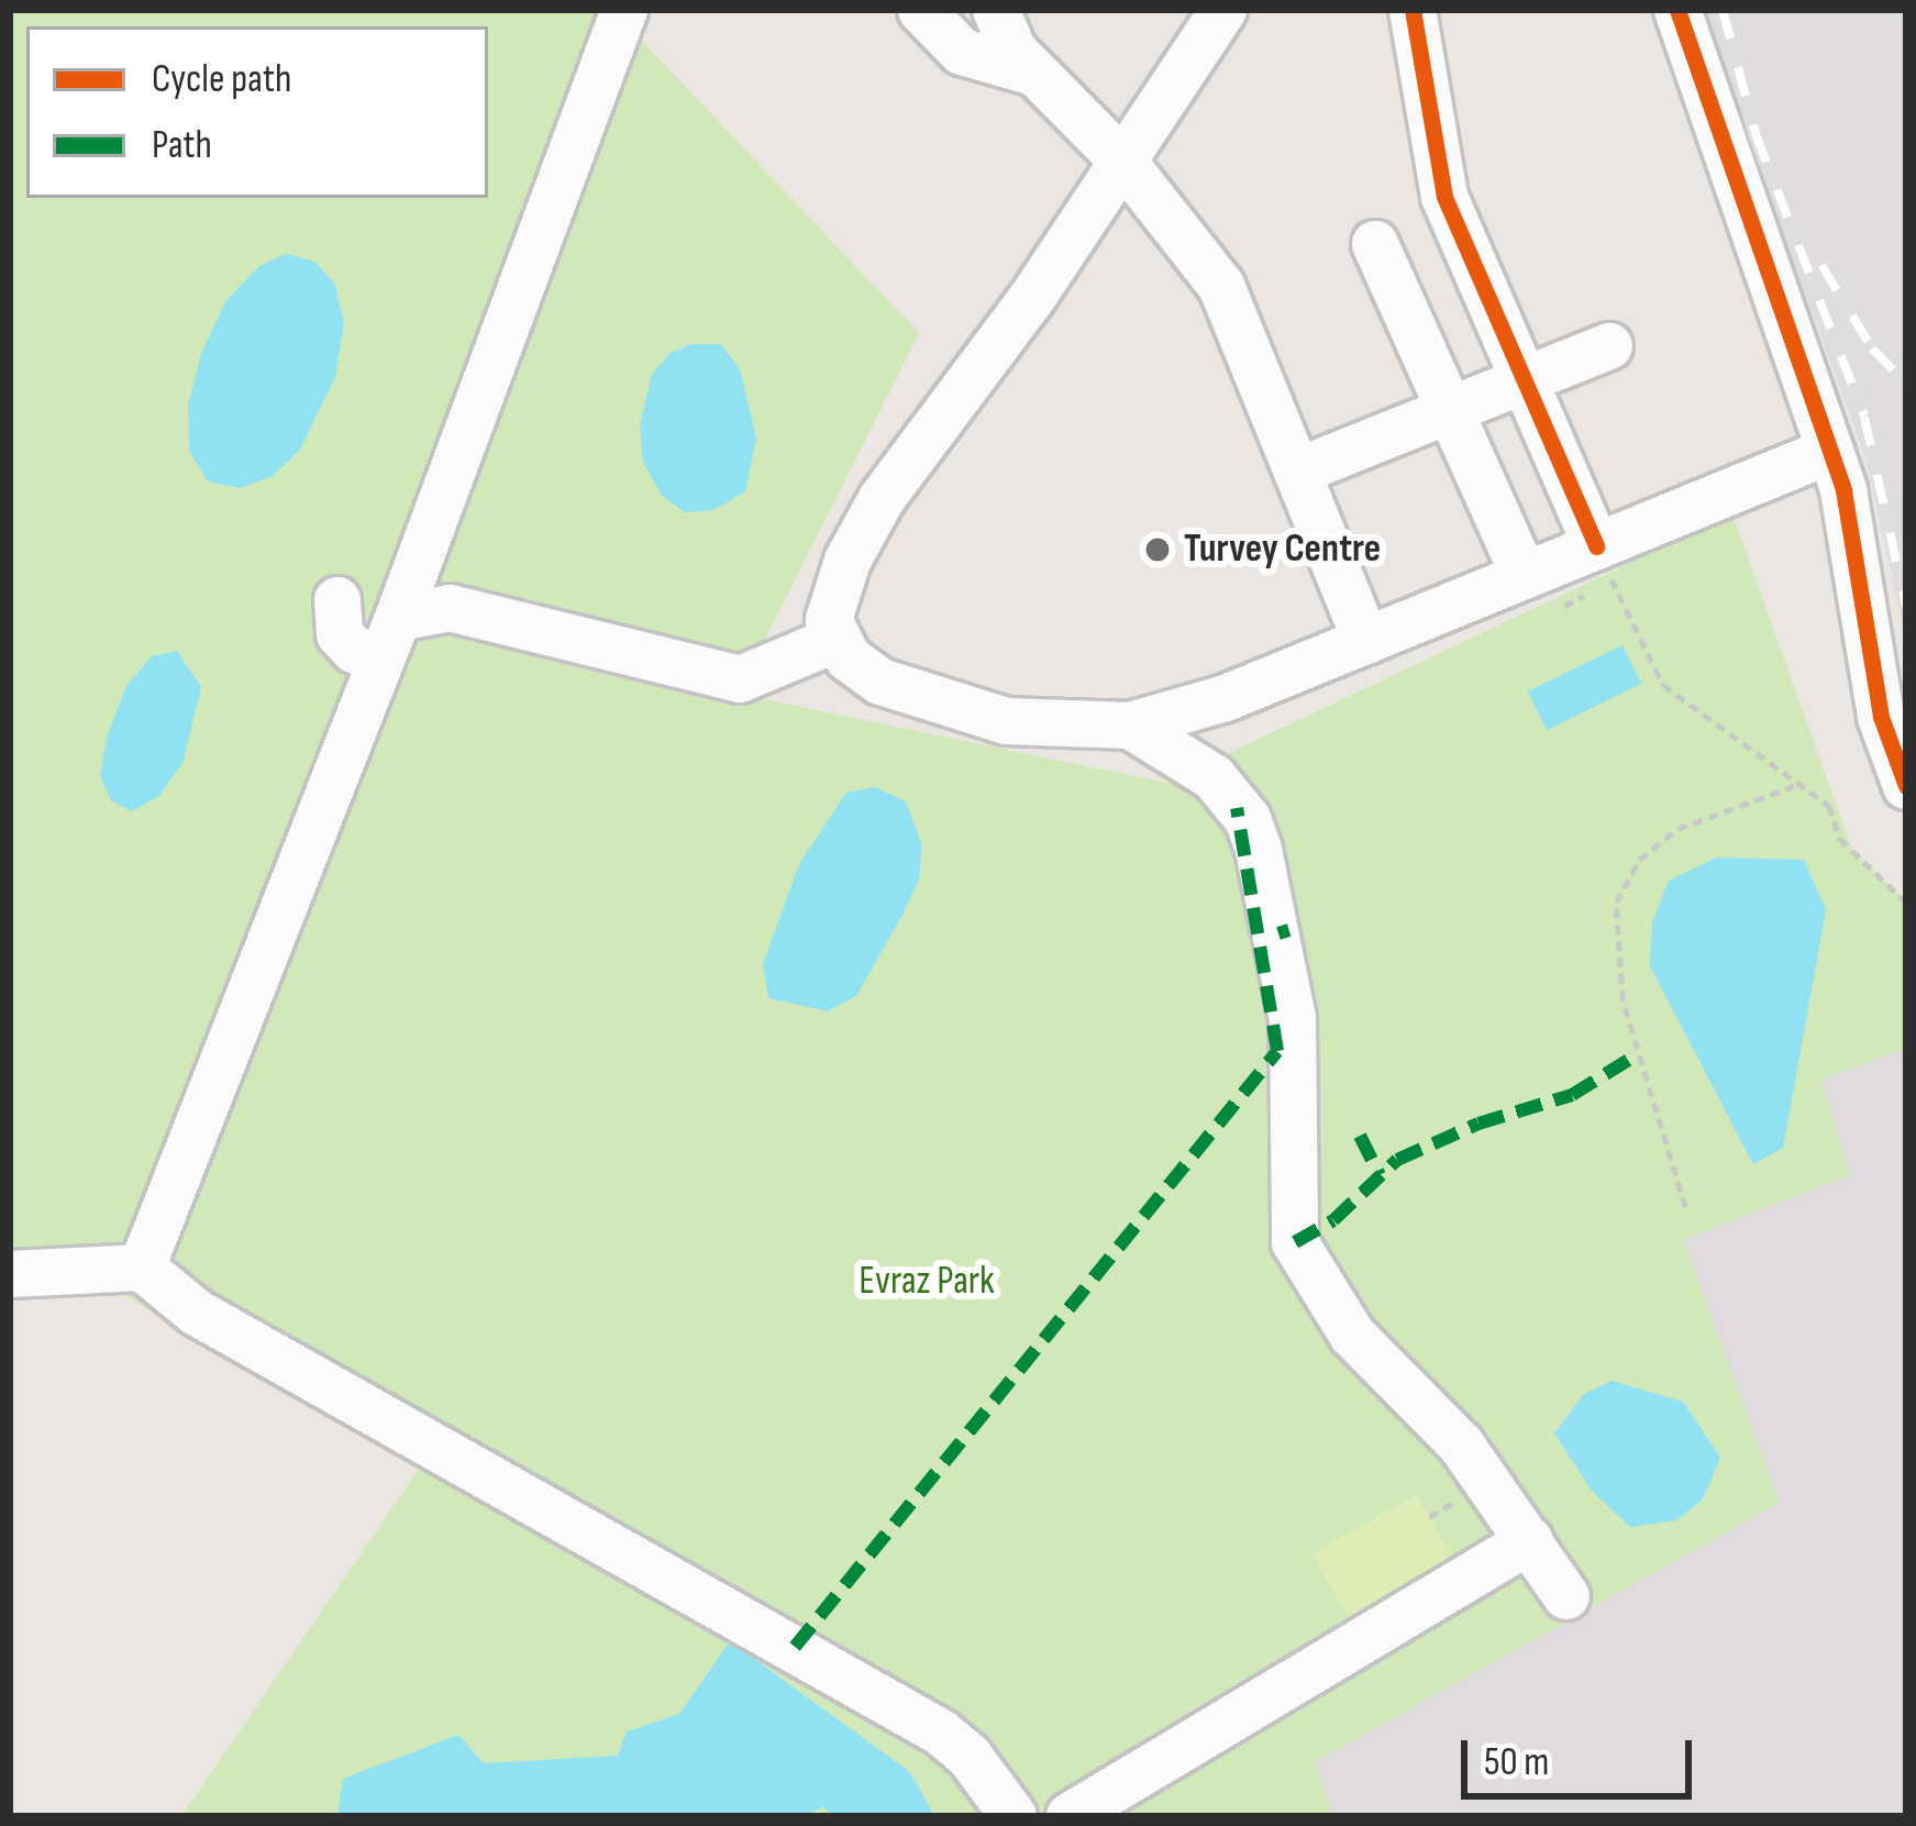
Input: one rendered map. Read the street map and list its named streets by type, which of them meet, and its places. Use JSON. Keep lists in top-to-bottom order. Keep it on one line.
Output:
{"parks":["Evraz Park"],"places":["Turvey Centre"],"legend":["Cycle path","Path"],"scale_bar":"50 m"}
